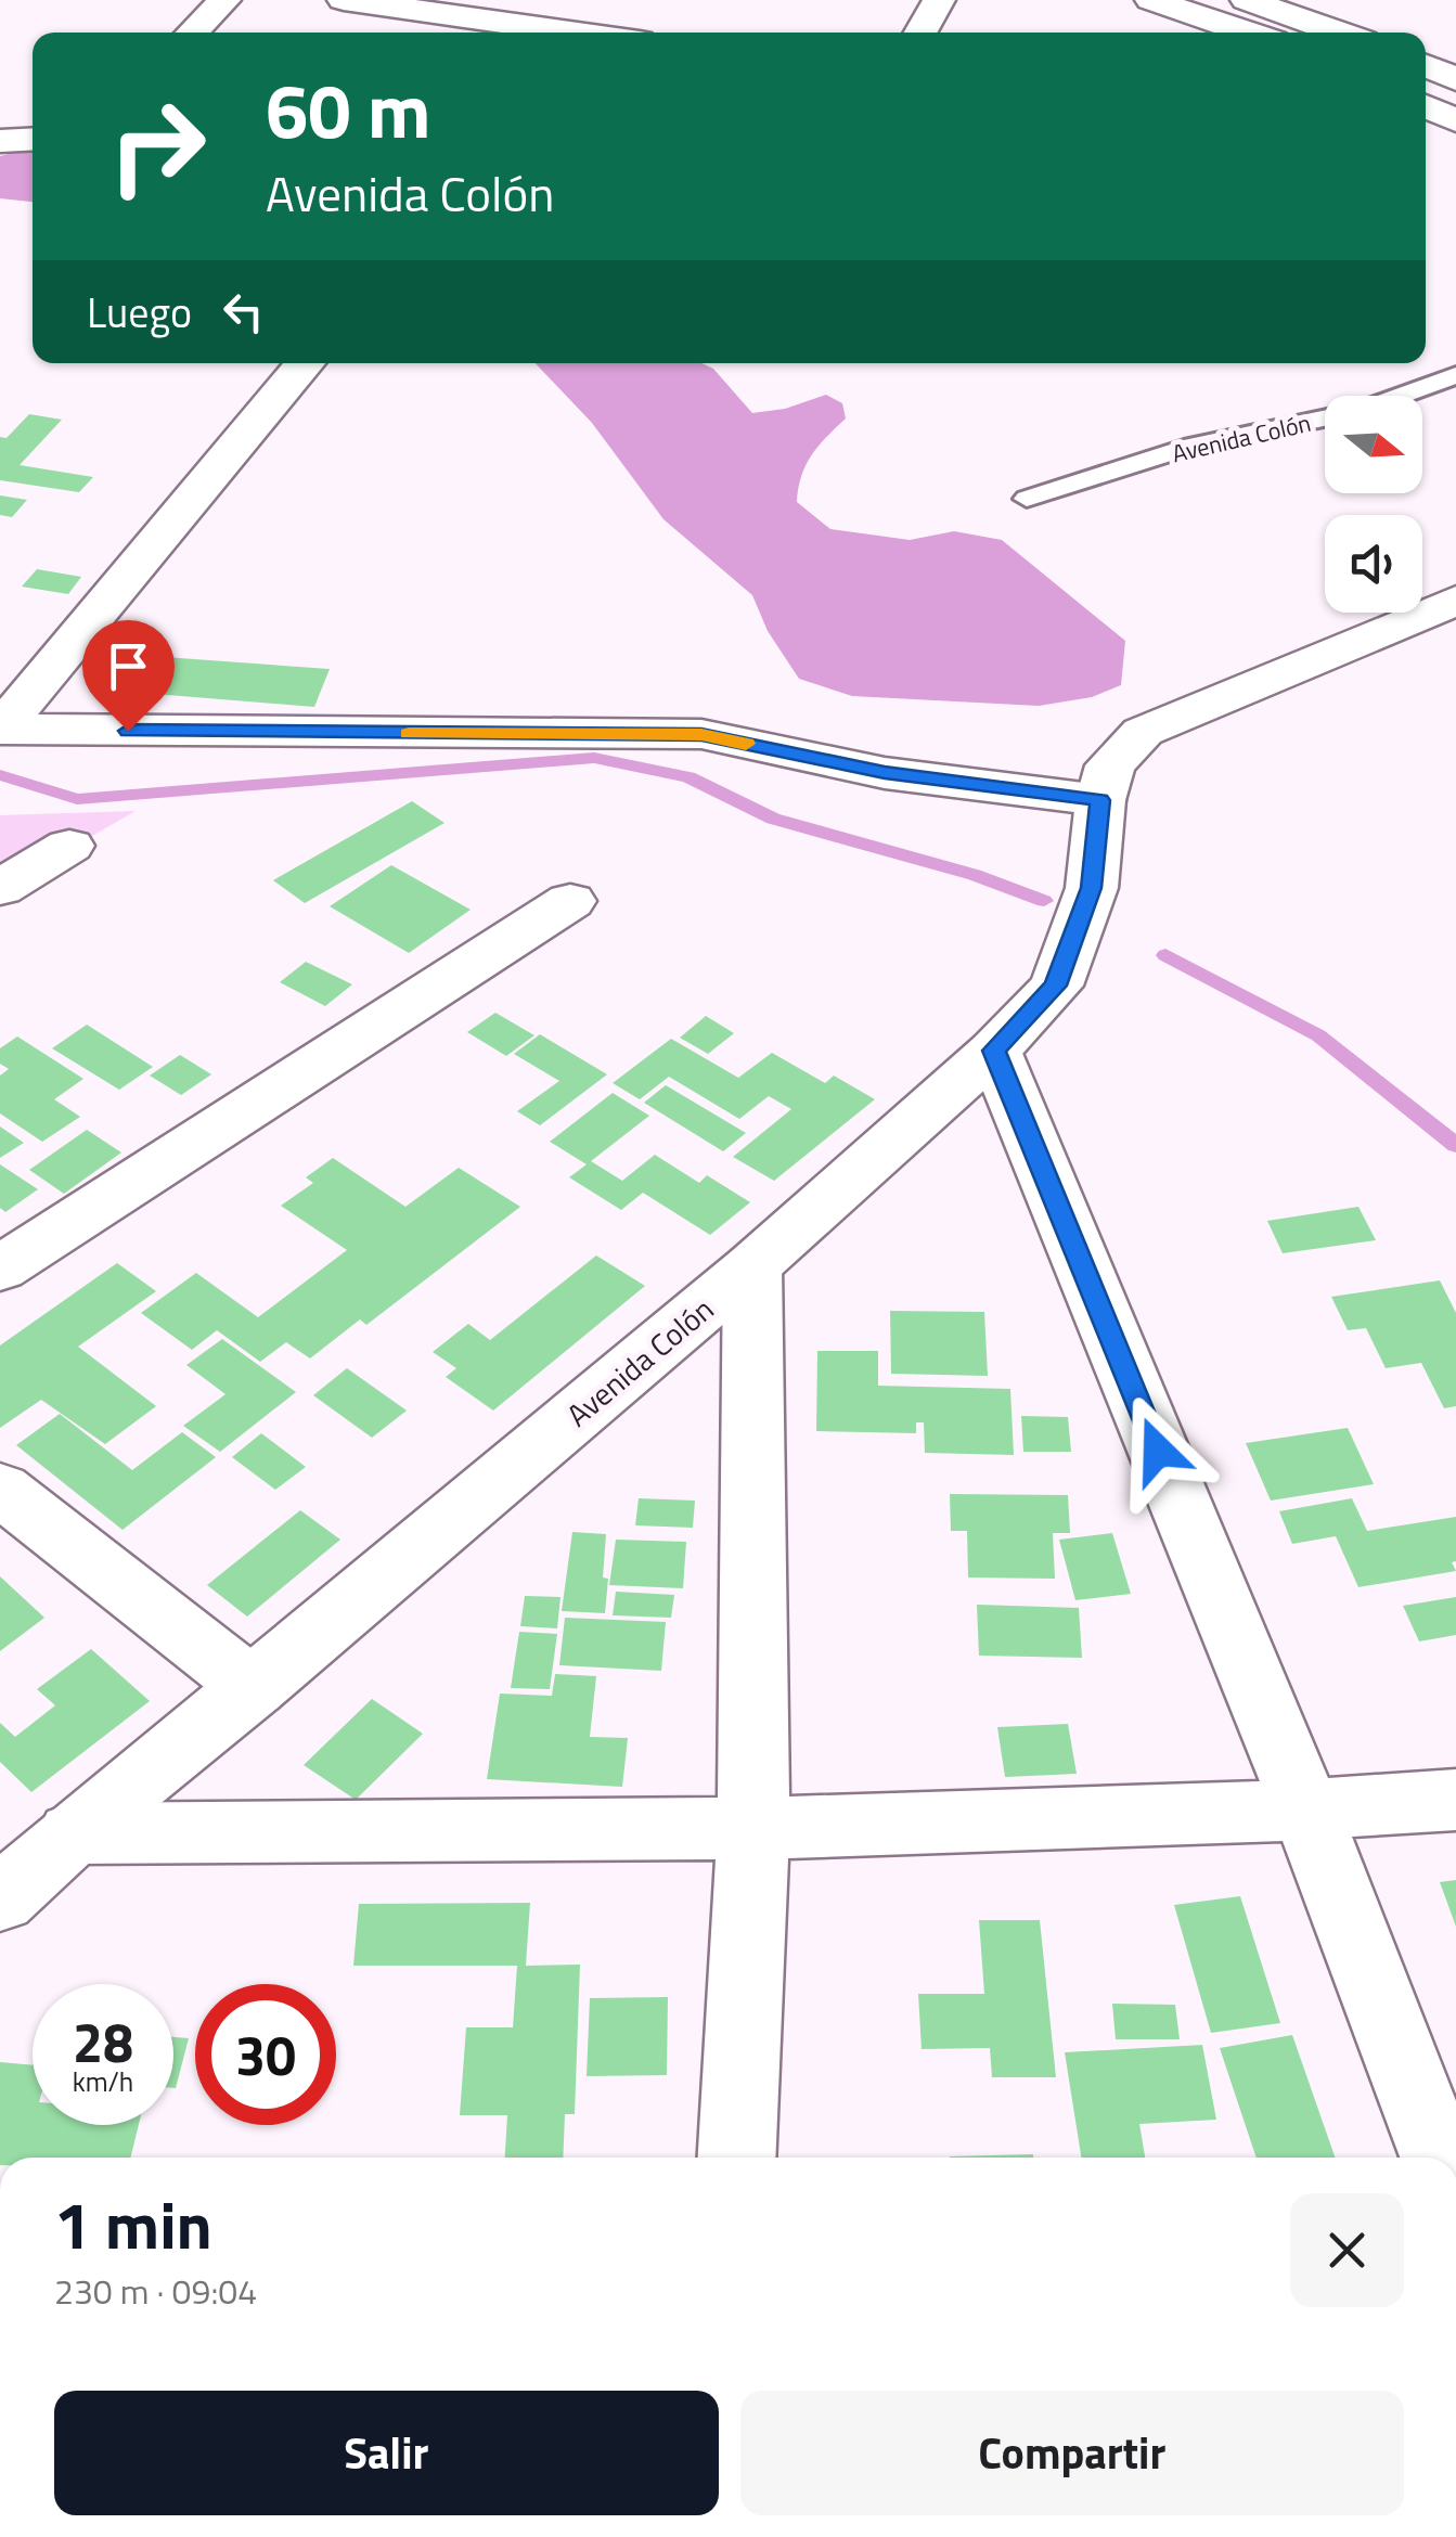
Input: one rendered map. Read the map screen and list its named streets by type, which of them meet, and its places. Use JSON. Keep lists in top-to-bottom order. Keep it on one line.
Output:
{"streets":{"street":["Avenida Colón"]},"north":"right","page":{"turn":["60 m","Avenida Colón"],"then":"Luego","speed":"28 km/h","limit":"30","heading":["1 min","230 m · 09:04"],"buttons":["Salir","Compartir"]}}
